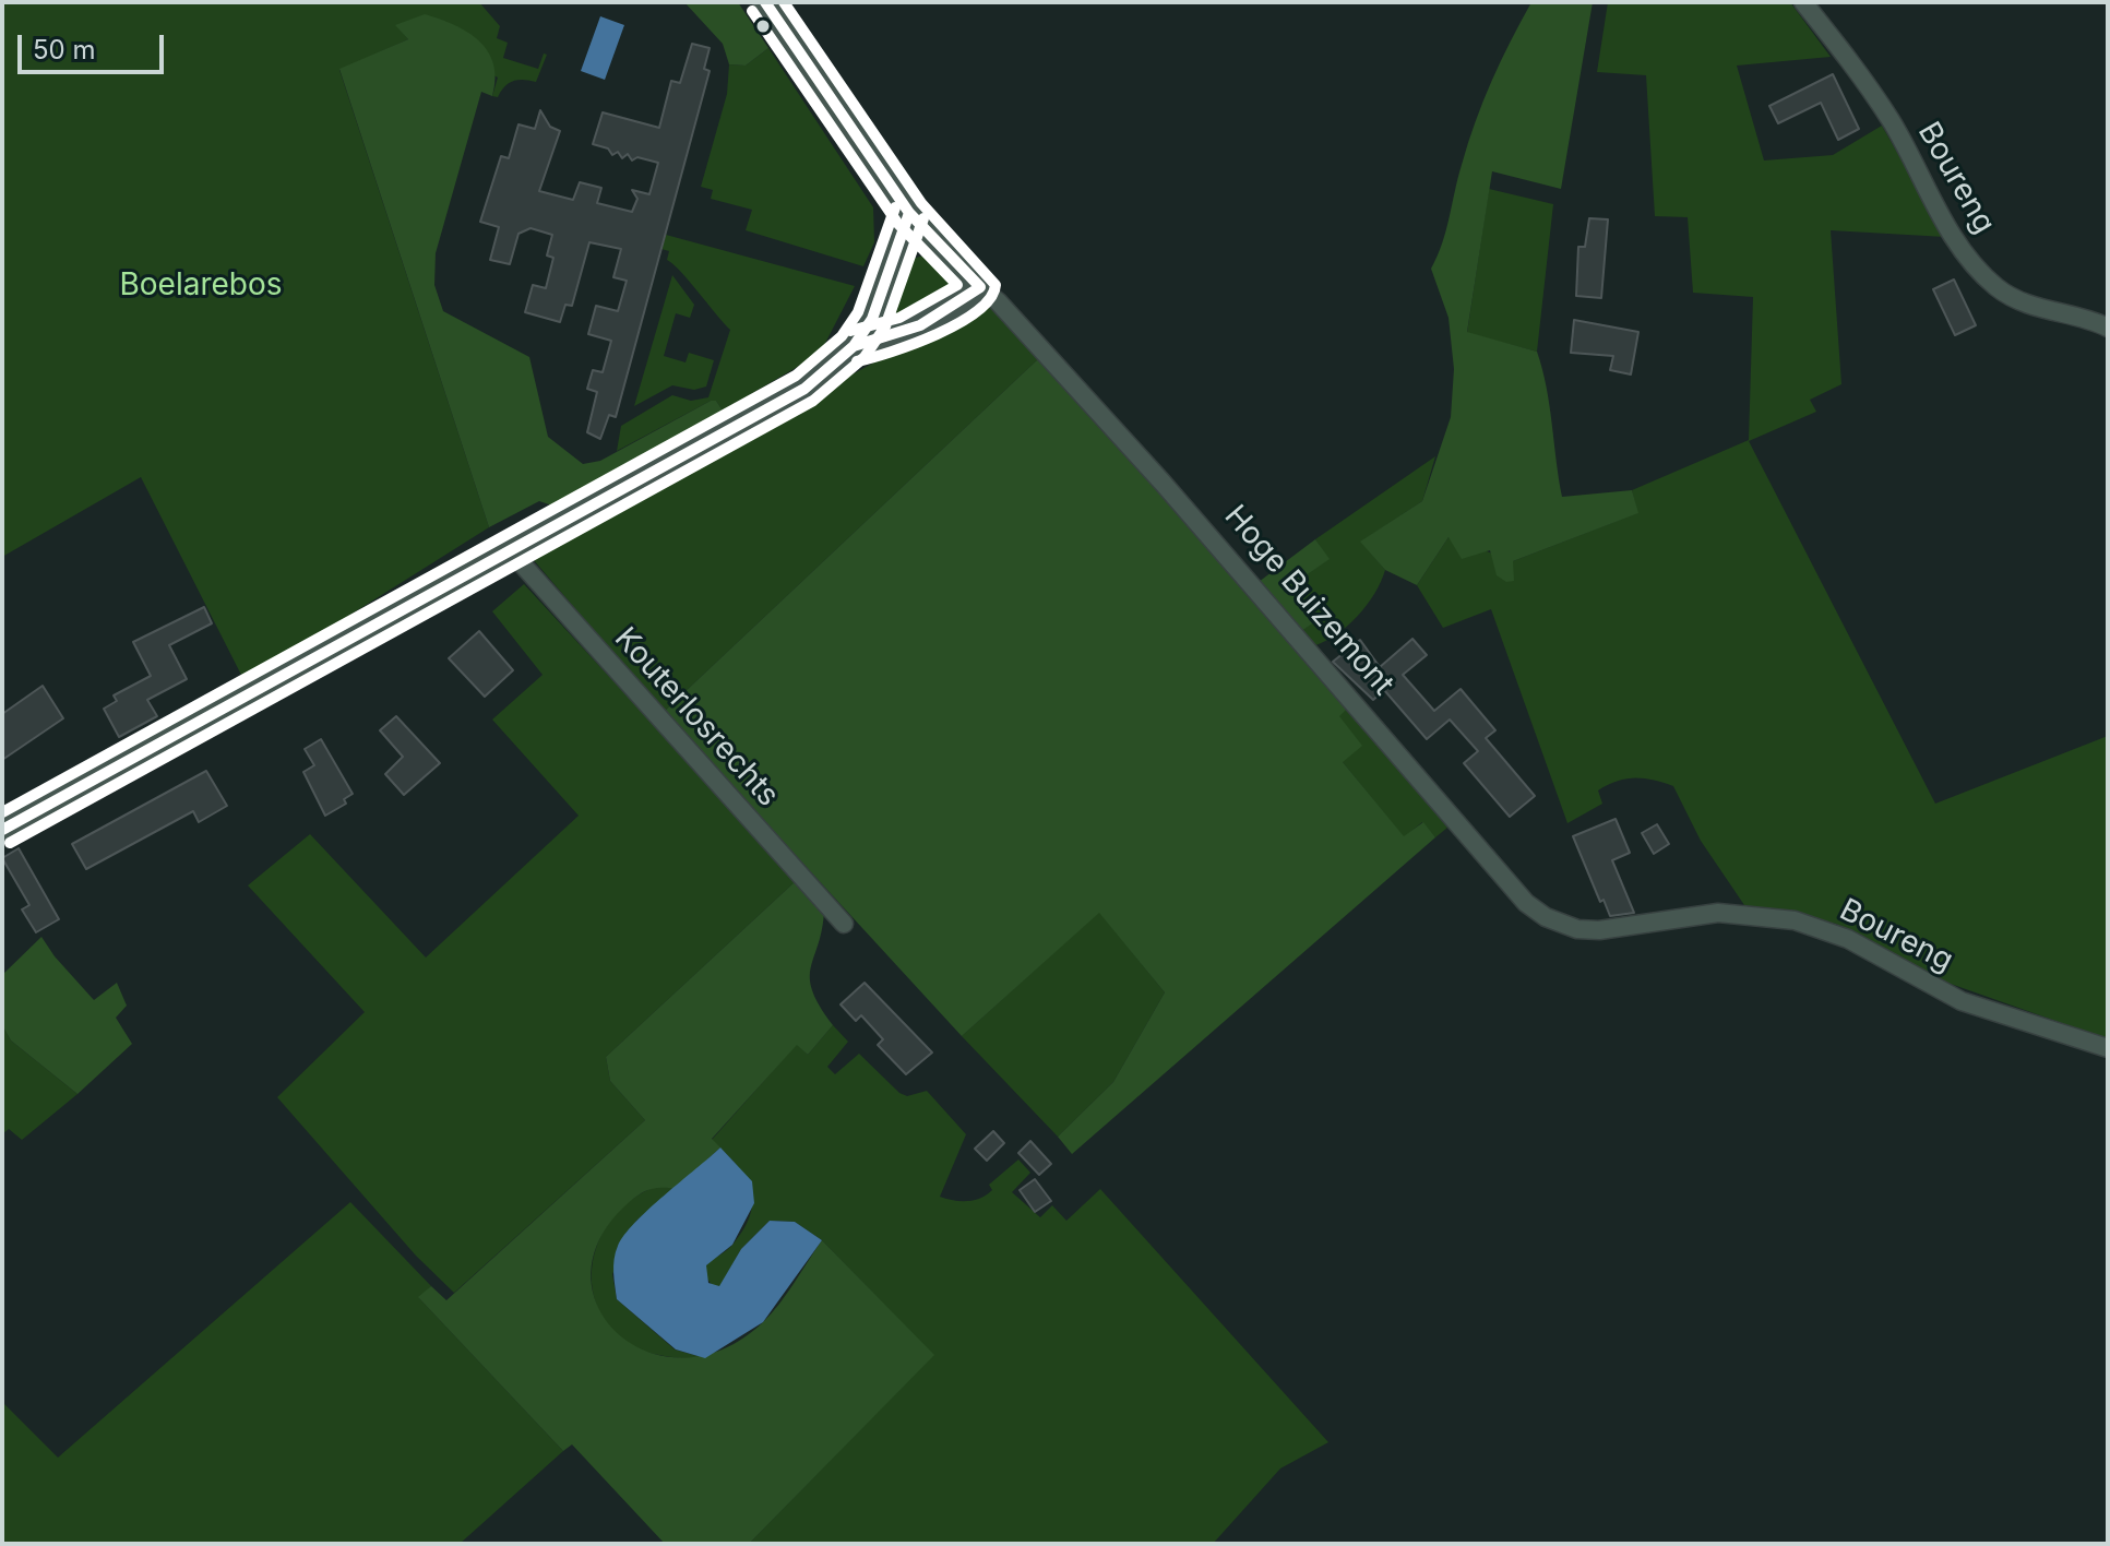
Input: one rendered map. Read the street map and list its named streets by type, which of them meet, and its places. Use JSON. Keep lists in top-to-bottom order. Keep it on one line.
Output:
{"streets":{"street":["Boureng","Hoge Buizemont","Kouterlosrechts"]},"crossings":[["Boureng","Hoge Buizemont"]],"parks":["Boelarebos"],"scale_bar":"50 m"}
